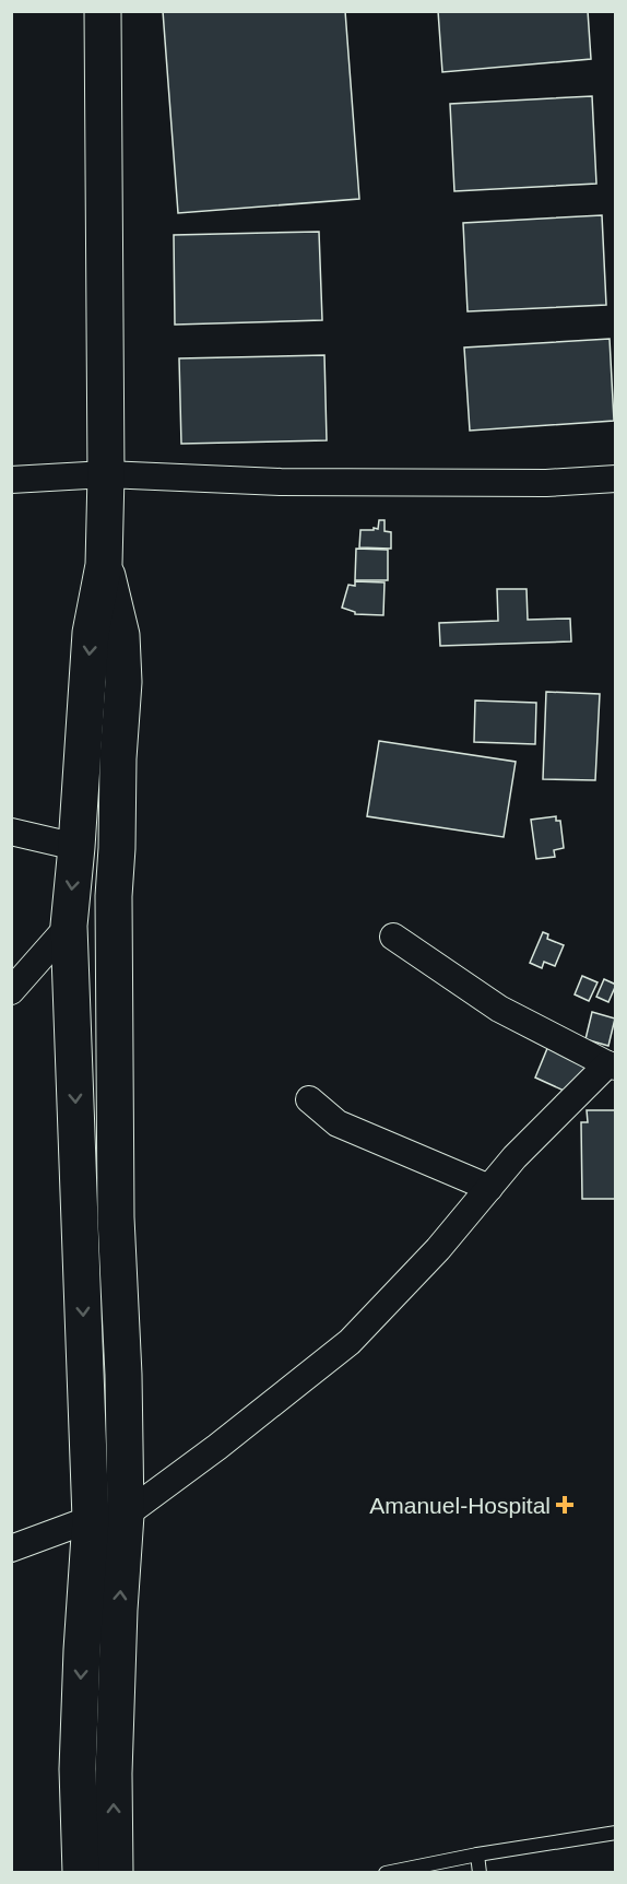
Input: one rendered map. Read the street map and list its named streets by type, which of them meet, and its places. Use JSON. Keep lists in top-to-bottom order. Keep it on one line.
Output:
{"places":{"health":["Amanuel-Hospital"]}}
